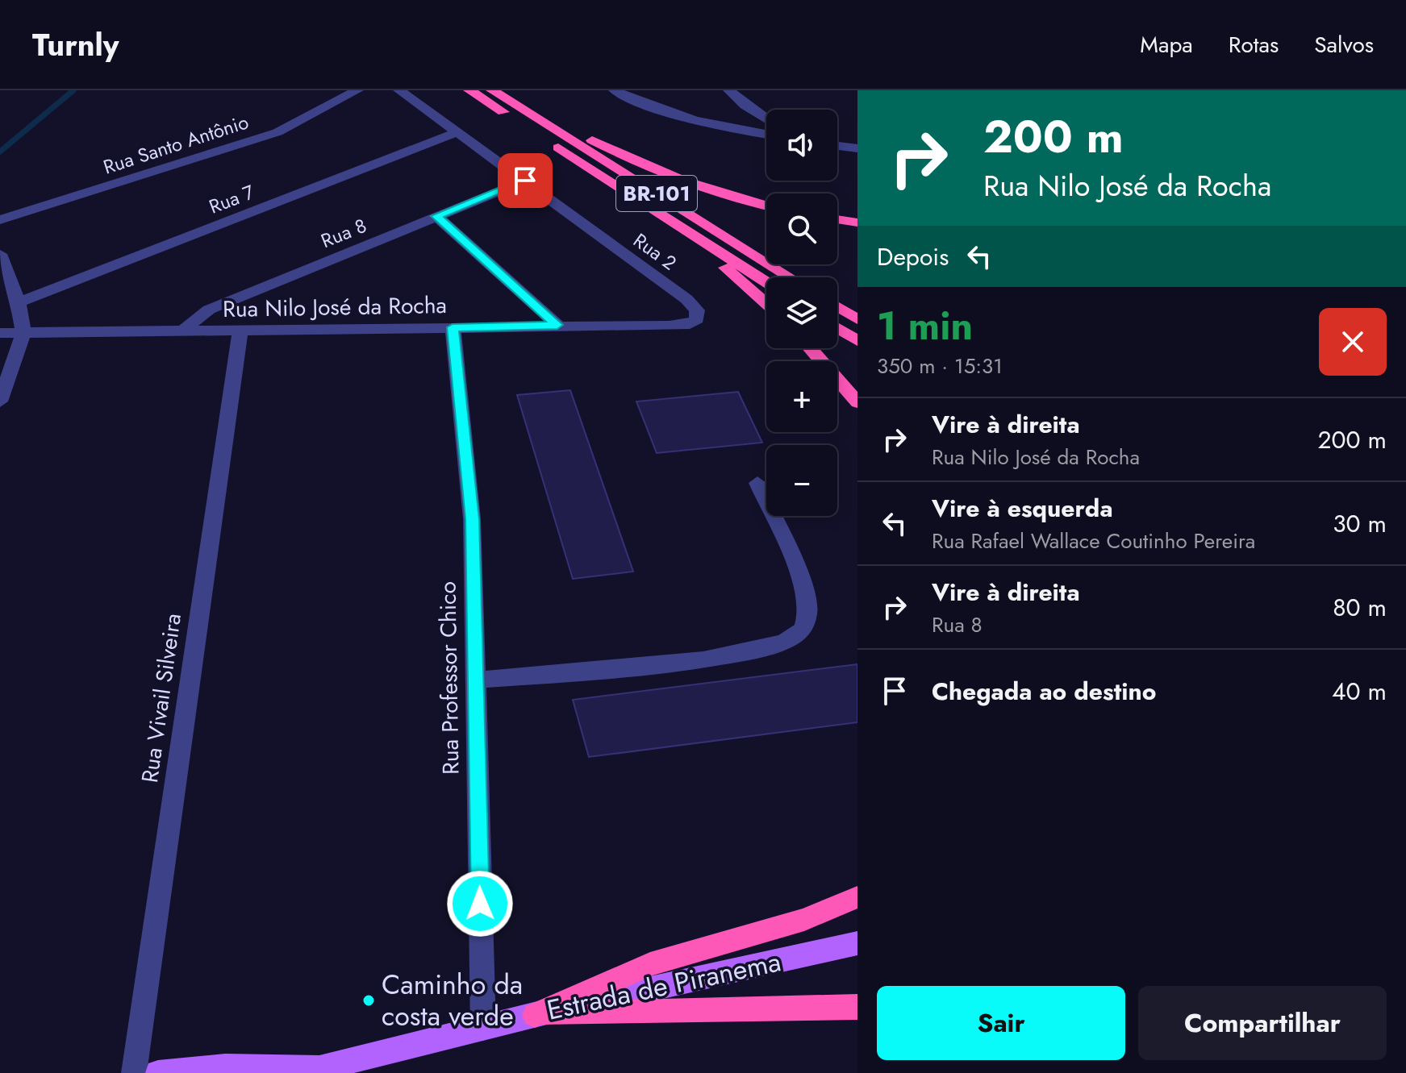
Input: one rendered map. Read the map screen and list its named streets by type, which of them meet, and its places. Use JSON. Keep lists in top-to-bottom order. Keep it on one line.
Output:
{"streets":{"highway":["BR-101"],"main road":["Estrada de Piranema"],"street":["Rua Santo Antônio","Rua 7","Rua 8","Rua 2","Rua Nilo José da Rocha","Rua Professor Chico","Rua Vivail Silveira"]},"crossings":[["Rua 7","Rua 2"],["Rua 8","Rua 2"],["Rua 8","Rua Nilo José da Rocha"],["Rua 2","Rua Nilo José da Rocha"],["Rua Nilo José da Rocha","Rua Professor Chico"],["Rua Nilo José da Rocha","Rua Vivail Silveira"],["Rua Professor Chico","Estrada de Piranema"]],"places":["Caminho da costa verde"],"page":{"header":"Turnly","nav":["Mapa","Rotas","Salvos"],"turn":["200 m","Rua Nilo José da Rocha"],"map_buttons":["+","−"],"then":"Depois","heading":["1 min","350 m · 15:31"],"list":[{"name":"Vire à direita","note":"Rua Nilo José da Rocha","value":"200 m"},{"name":"Vire à esquerda","note":"Rua Rafael Wallace Coutinho Pereira","value":"30 m"},{"name":"Vire à direita","note":"Rua 8","value":"80 m"},{"name":"Chegada ao destino","value":"40 m"}],"buttons":["Sair","Compartilhar"]}}
